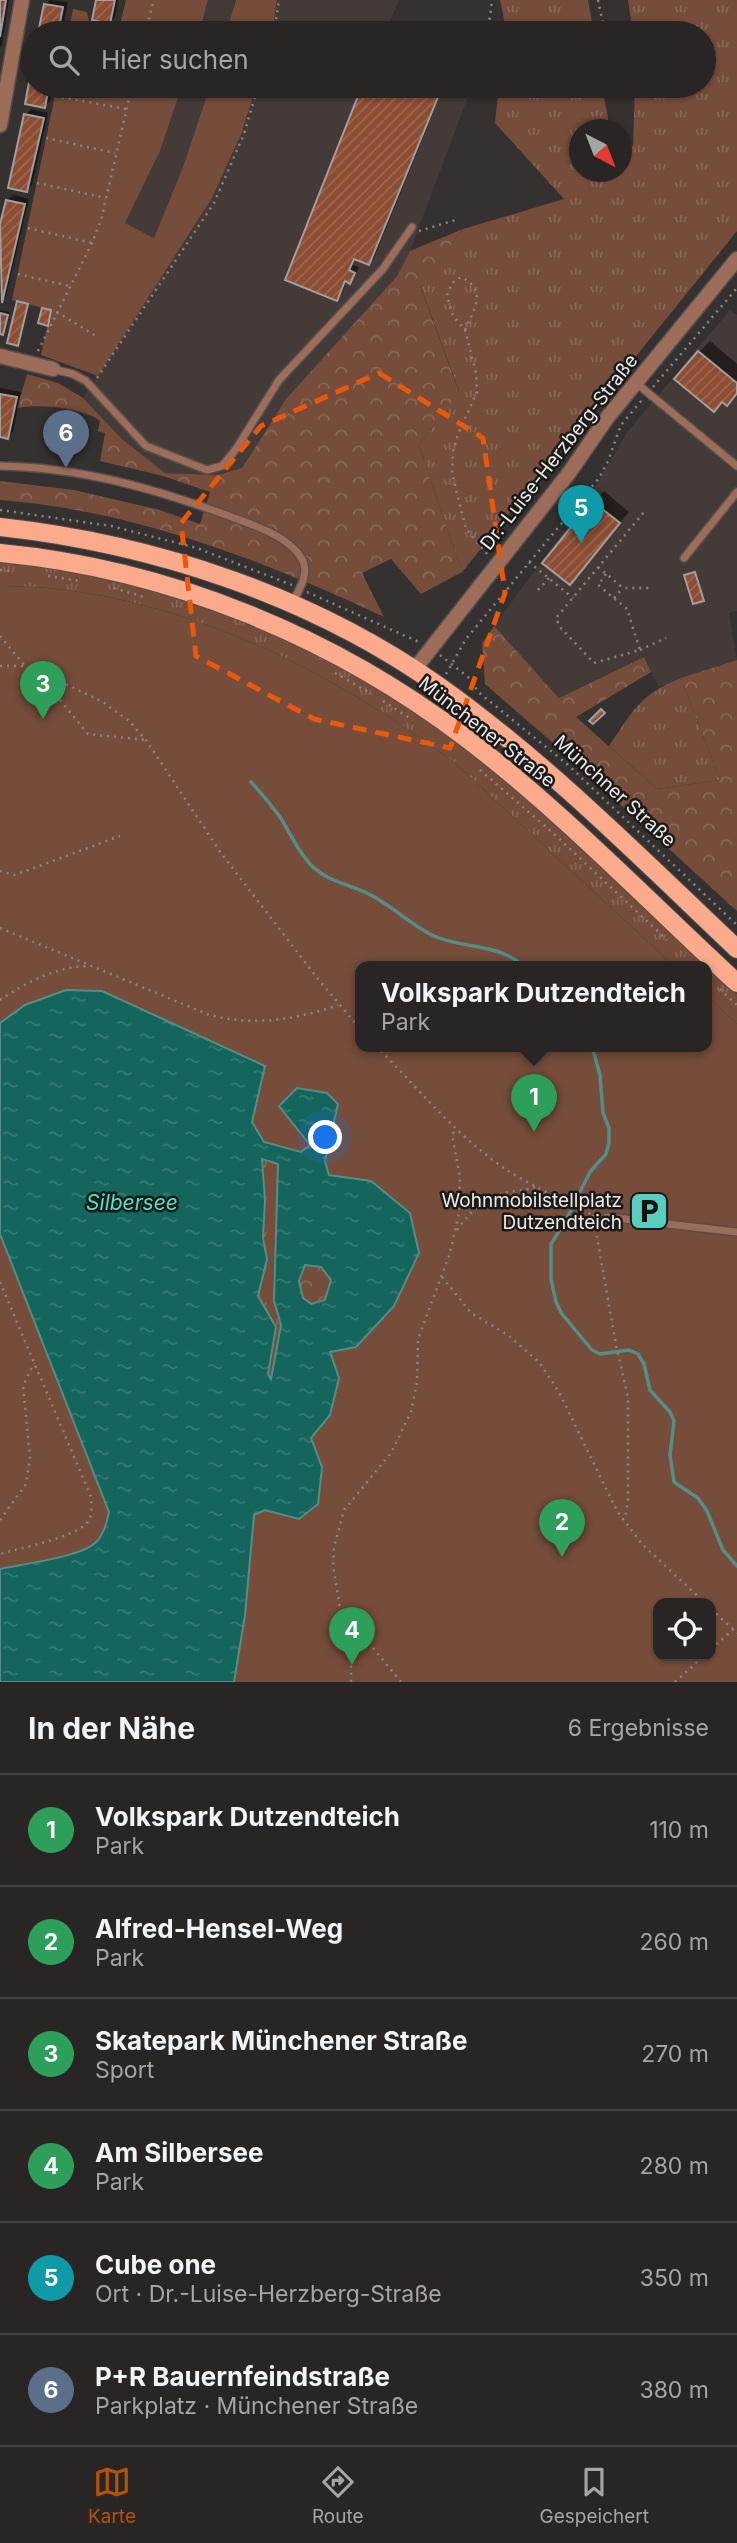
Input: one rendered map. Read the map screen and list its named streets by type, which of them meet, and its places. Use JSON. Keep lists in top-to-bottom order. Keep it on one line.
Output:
{"streets":{"main road":["Münchener Straße"],"street":["Dr.-Luise-Herzberg-Straße"],"path":["Münchner Straße"]},"crossings":[["Dr.-Luise-Herzberg-Straße","Münchener Straße"],["Dr.-Luise-Herzberg-Straße","Münchner Straße"]],"water":["Silbersee"],"places":{"parking":["Wohnmobilstellplatz Dutzendteich"]},"north":"bottom right","page":{"search":"Hier suchen","pins":["6","5","3","1","2","4"],"popup":["Volkspark Dutzendteich","Park"],"heading":["In der Nähe","6 Ergebnisse"],"list":[{"mark":"1","name":"Volkspark Dutzendteich","note":"Park","value":"110 m"},{"mark":"2","name":"Alfred-Hensel-Weg","note":"Park","value":"260 m"},{"mark":"3","name":"Skatepark Münchener Straße","note":"Sport","value":"270 m"},{"mark":"4","name":"Am Silbersee","note":"Park","value":"280 m"},{"mark":"5","name":"Cube one","note":"Ort · Dr.-Luise-Herzberg-Straße","value":"350 m"},{"mark":"6","name":"P+R Bauernfeindstraße","note":"Parkplatz · Münchener Straße","value":"380 m"}],"nav":["Karte","Route","Gespeichert"]}}
